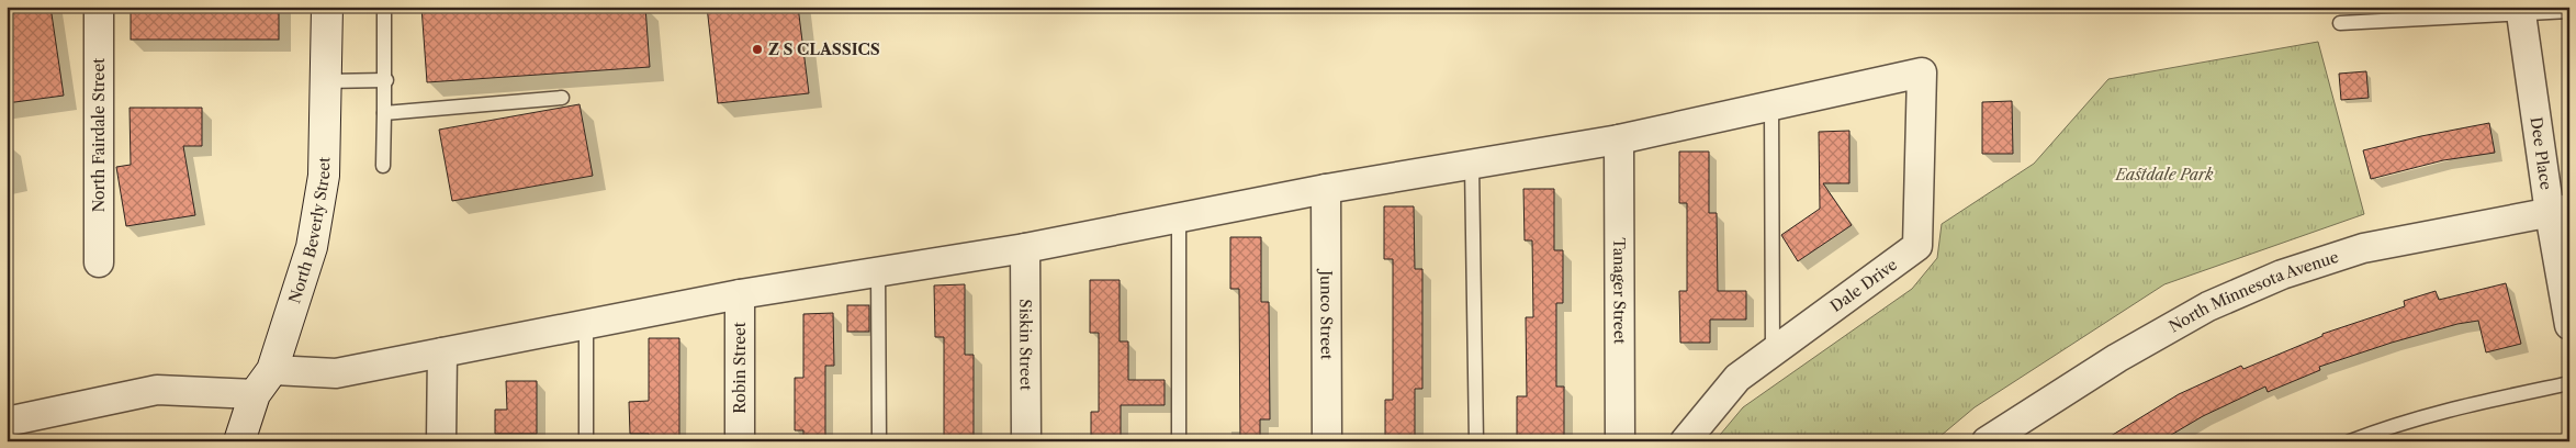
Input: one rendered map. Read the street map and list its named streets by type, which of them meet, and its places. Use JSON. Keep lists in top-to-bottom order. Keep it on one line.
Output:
{"streets":{"main road":["North Beverly Street"],"street":["North Fairdale Street","Dee Place","Dale Drive","Tanager Street","North Minnesota Avenue","Junco Street","Siskin Street","Robin Street"]},"crossings":[["Dee Place","North Minnesota Avenue"]],"parks":["Eastdale Park"],"places":["Z S CLASSICS"]}
